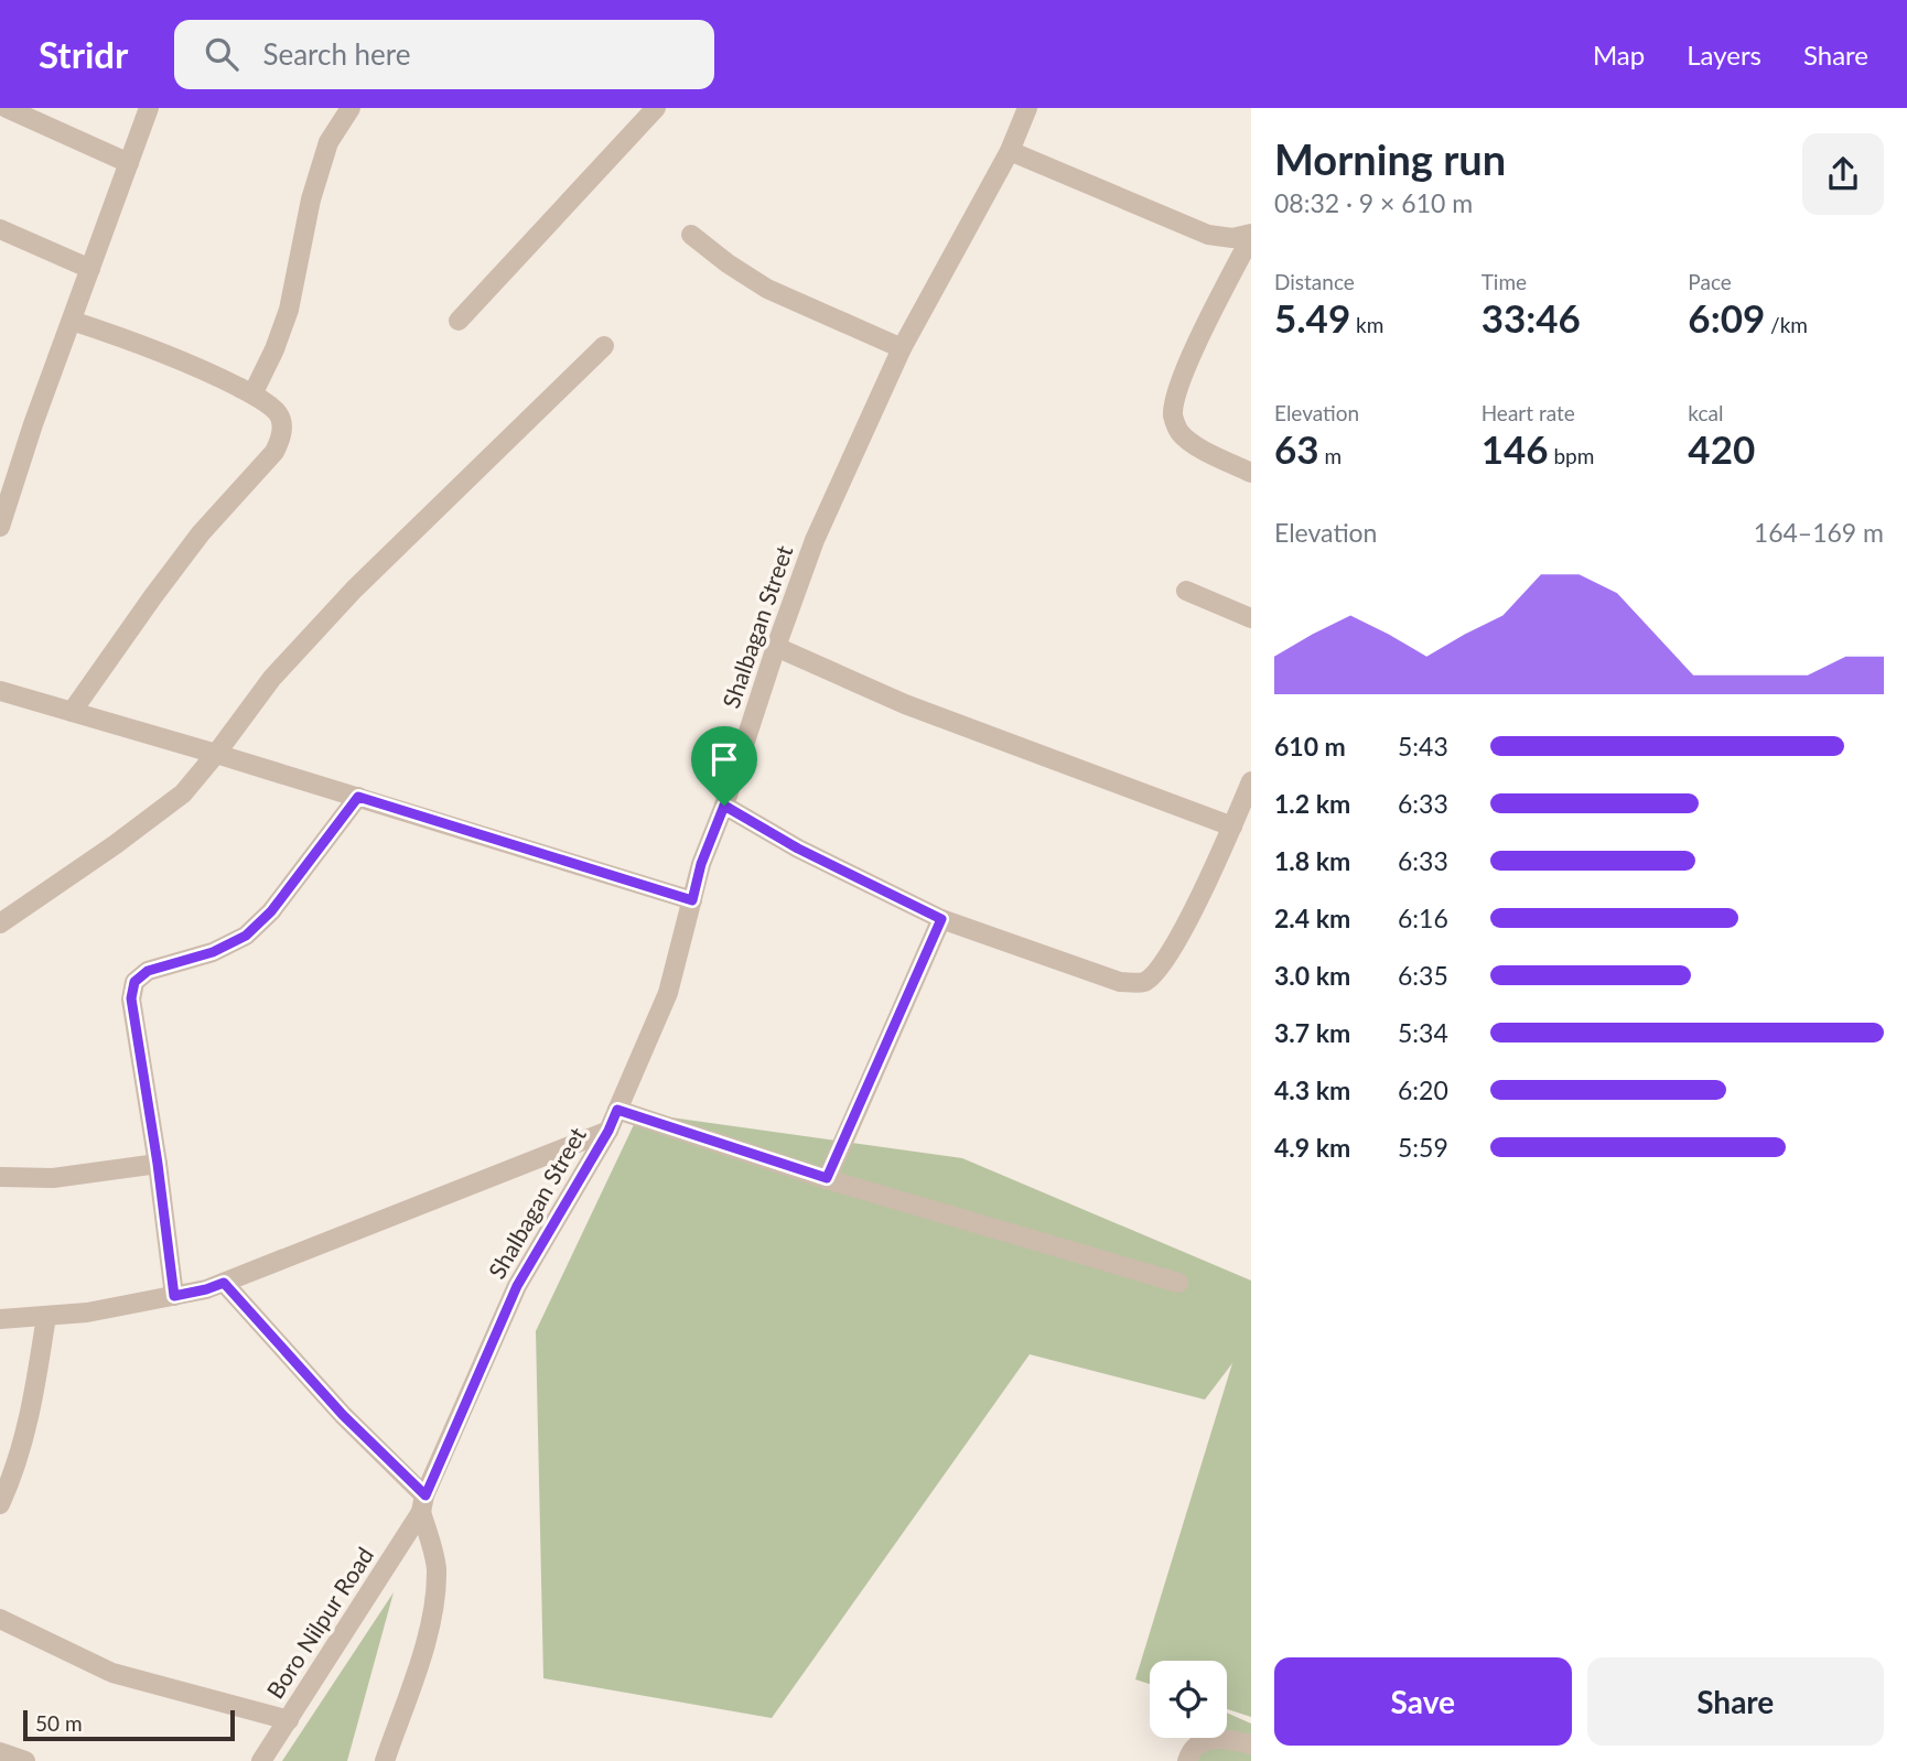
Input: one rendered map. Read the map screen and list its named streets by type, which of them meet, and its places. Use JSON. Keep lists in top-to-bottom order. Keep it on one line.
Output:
{"streets":{"street":["Shalbagan Street","Boro Nilpur Road"]},"crossings":[["Shalbagan Street","Boro Nilpur Road"]],"scale_bar":"50 m","page":{"header":"Stridr","search":"Search here","nav":["Map","Layers","Share"],"heading":["Morning run","08:32 · 9 × 610 m"],"stats":[["Distance","5.49 km"],["Time","33:46"],["Pace","6:09 /km"],["Elevation","63 m"],["Heart rate","146 bpm"],["kcal","420"]],"chart":["Elevation","164–169 m"],"list":[{"name":"610 m","note":"5:43"},{"name":"1.2 km","note":"6:33"},{"name":"1.8 km","note":"6:33"},{"name":"2.4 km","note":"6:16"},{"name":"3.0 km","note":"6:35"},{"name":"3.7 km","note":"5:34"},{"name":"4.3 km","note":"6:20"},{"name":"4.9 km","note":"5:59"}],"buttons":["Save","Share"],"scale":"50 m"}}
